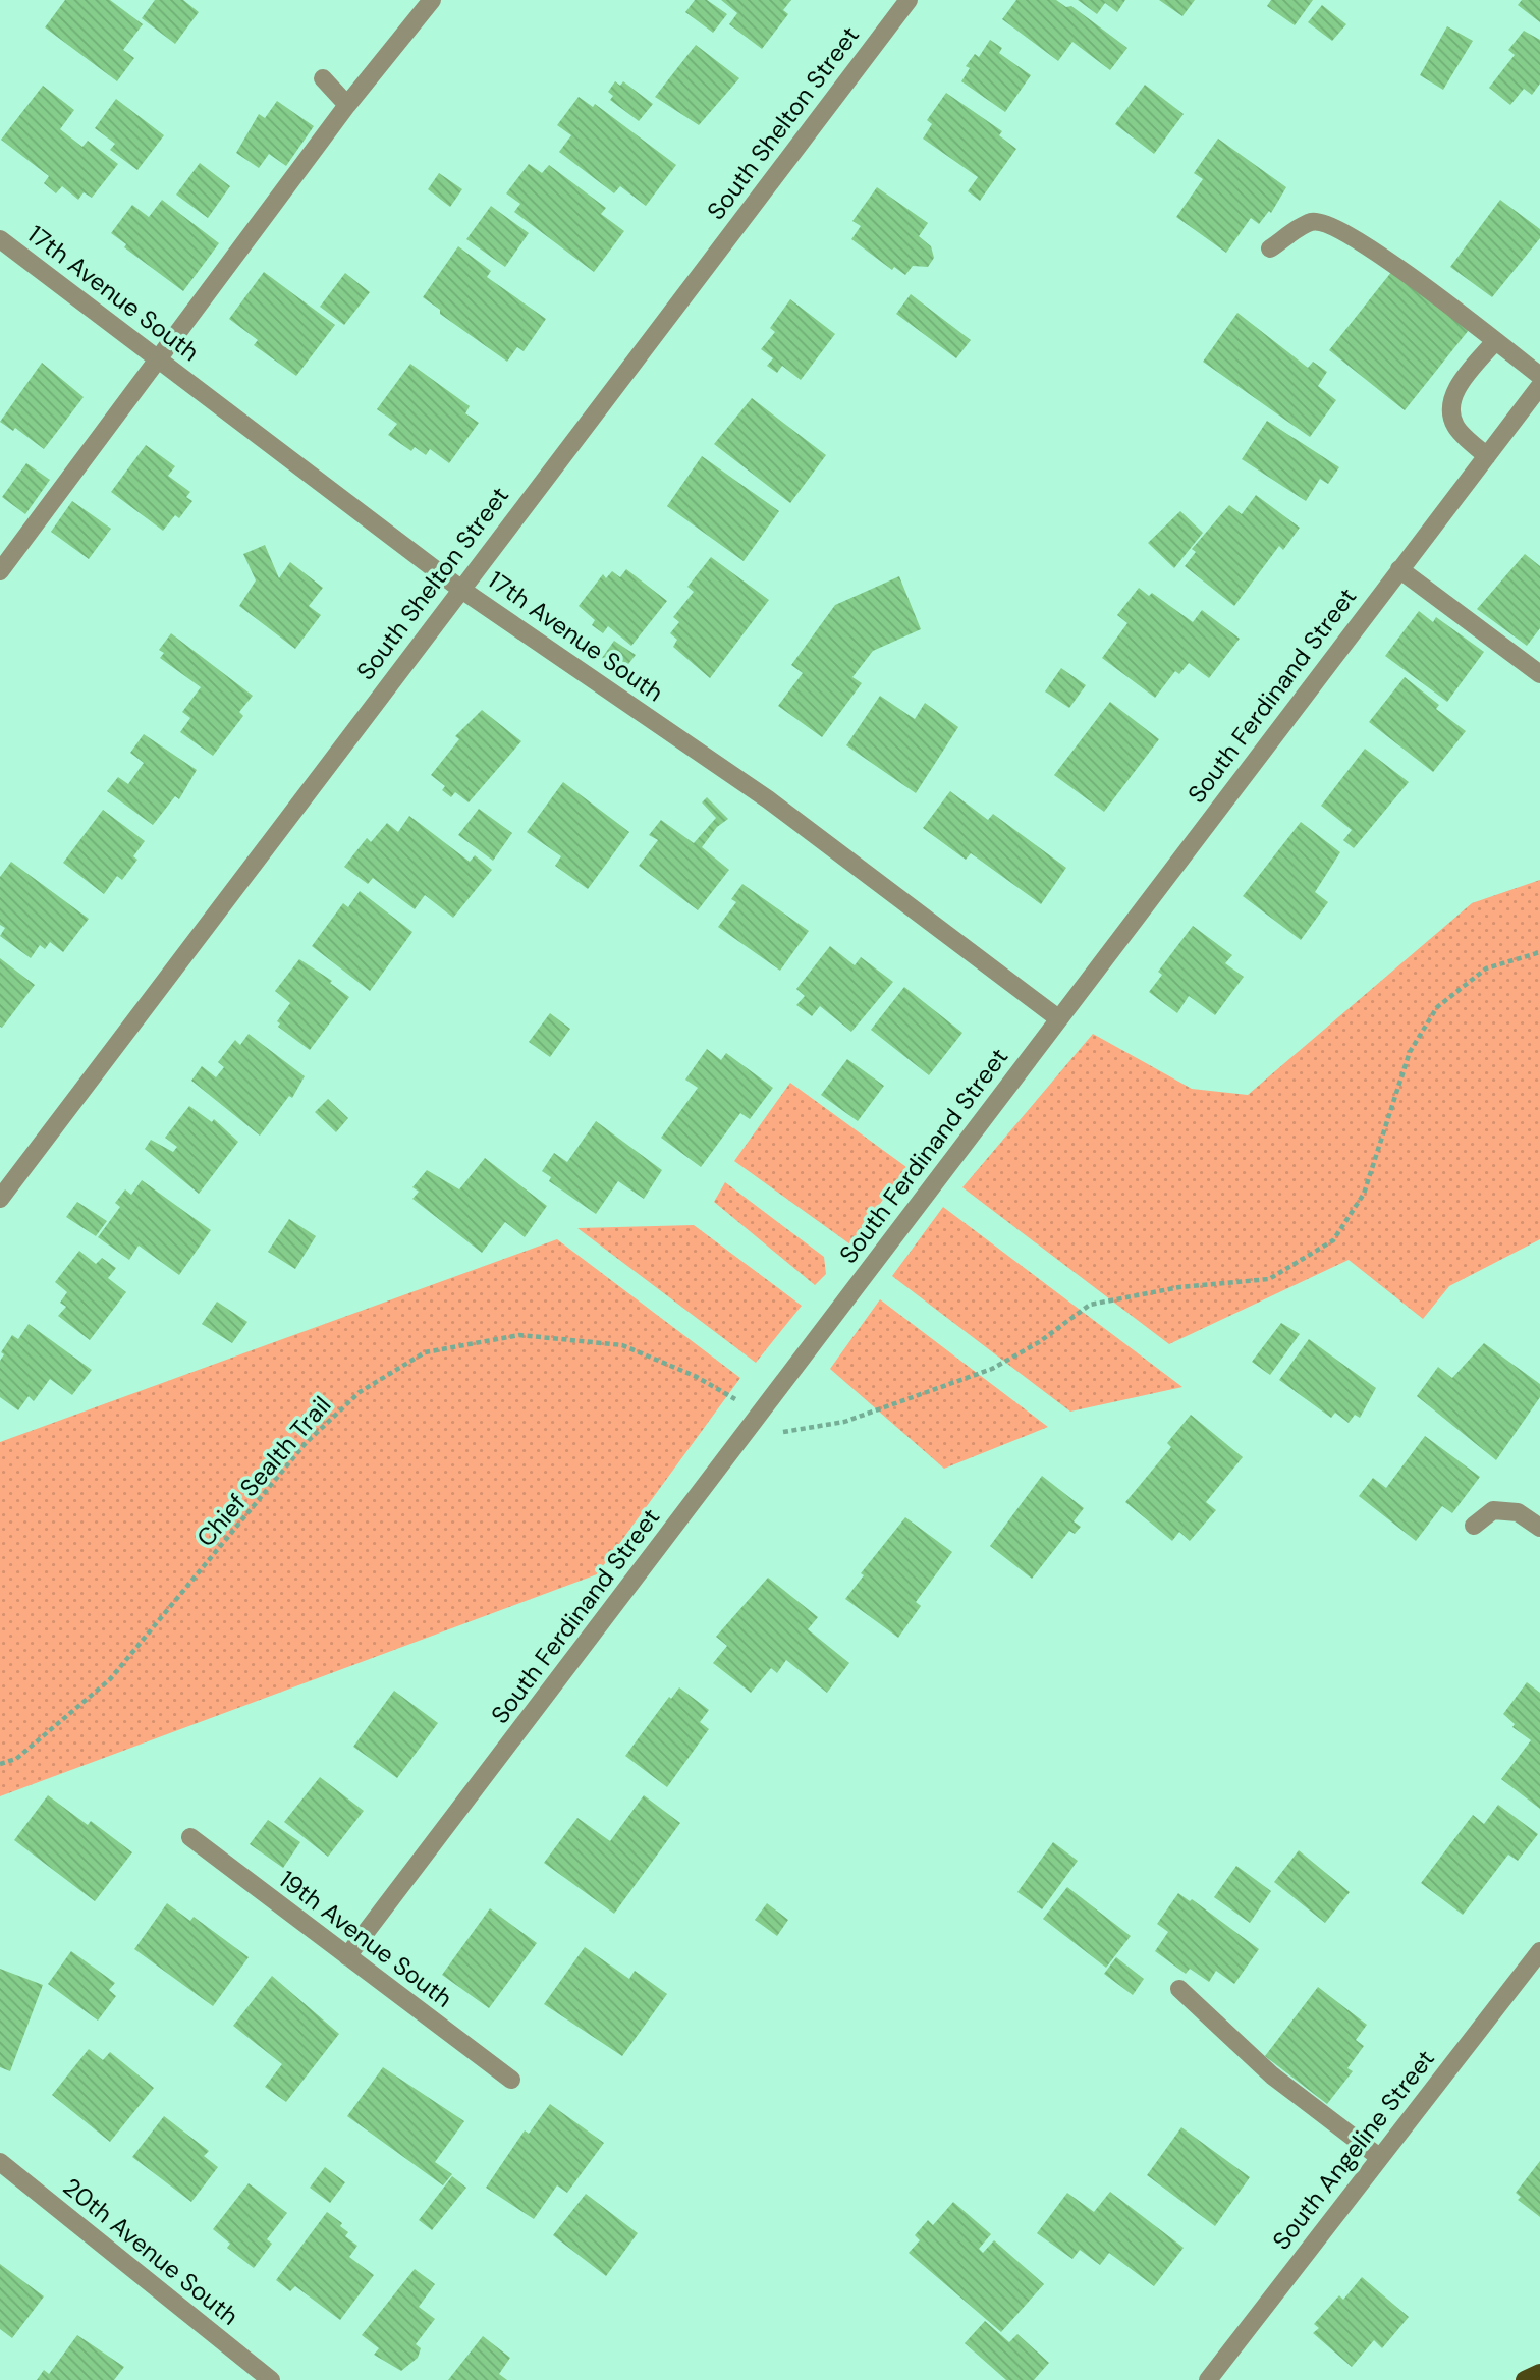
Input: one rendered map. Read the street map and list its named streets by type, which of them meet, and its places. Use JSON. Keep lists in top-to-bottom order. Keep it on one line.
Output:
{"streets":{"street":["South Shelton Street","17th Avenue South","South Ferdinand Street","19th Avenue South","South Angeline Street","20th Avenue South"],"path":["Chief Sealth Trail"]},"crossings":[["South Shelton Street","17th Avenue South"],["17th Avenue South","South Ferdinand Street"],["South Ferdinand Street","19th Avenue South"]]}
